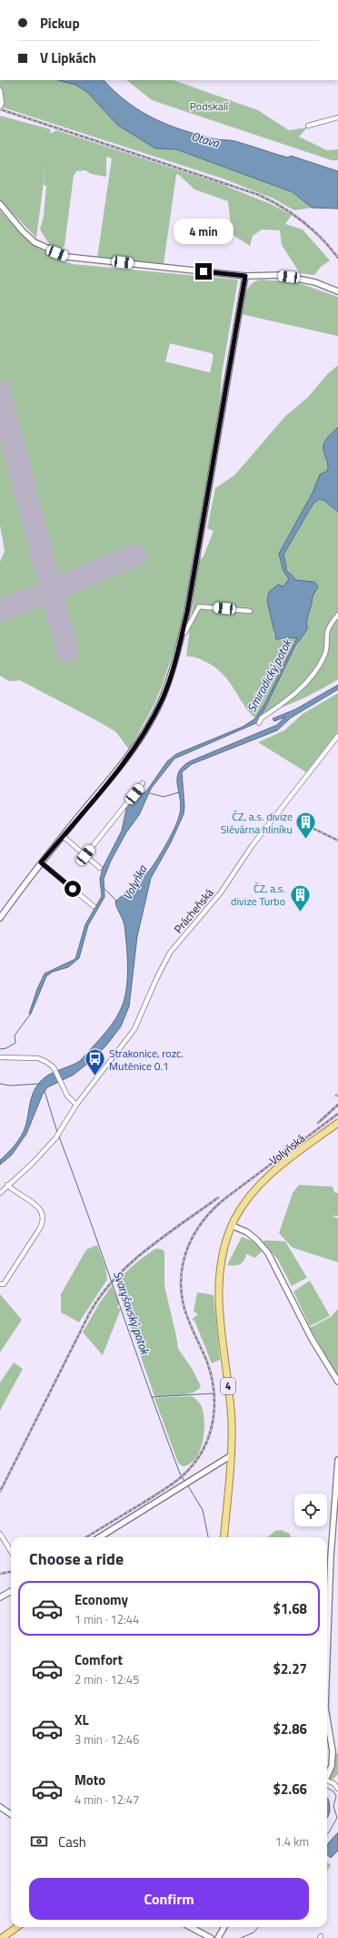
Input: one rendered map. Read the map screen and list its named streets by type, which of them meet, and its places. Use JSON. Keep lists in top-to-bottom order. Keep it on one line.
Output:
{"streets":{"main road":["Volyňská","4"],"street":["Prácheňská"]},"crossings":[["Volyňská","4"]],"water":["Otava","Smiradický potok","Volyňka","Svaryšovský potok"],"parks":["Podskalí"],"places":{"building":["ČZ, a.s. divize Slévárna hliníku","ČZ, a.s. divize Turbo"],"bus stop":["Strakonice, rozc. Mutěnice 0.1"]},"page":{"banner":["Pickup","V Lipkách"],"bubble":"4 min","heading":"Choose a ride","list":[{"name":"Economy","note":"1 min · 12:44","value":"$1.68"},{"name":"Comfort","note":"2 min · 12:45","value":"$2.27"},{"name":"XL","note":"3 min · 12:46","value":"$2.86"},{"name":"Moto","note":"4 min · 12:47","value":"$2.66"}],"pay":["Cash","1.4 km"],"buttons":"Confirm"}}
